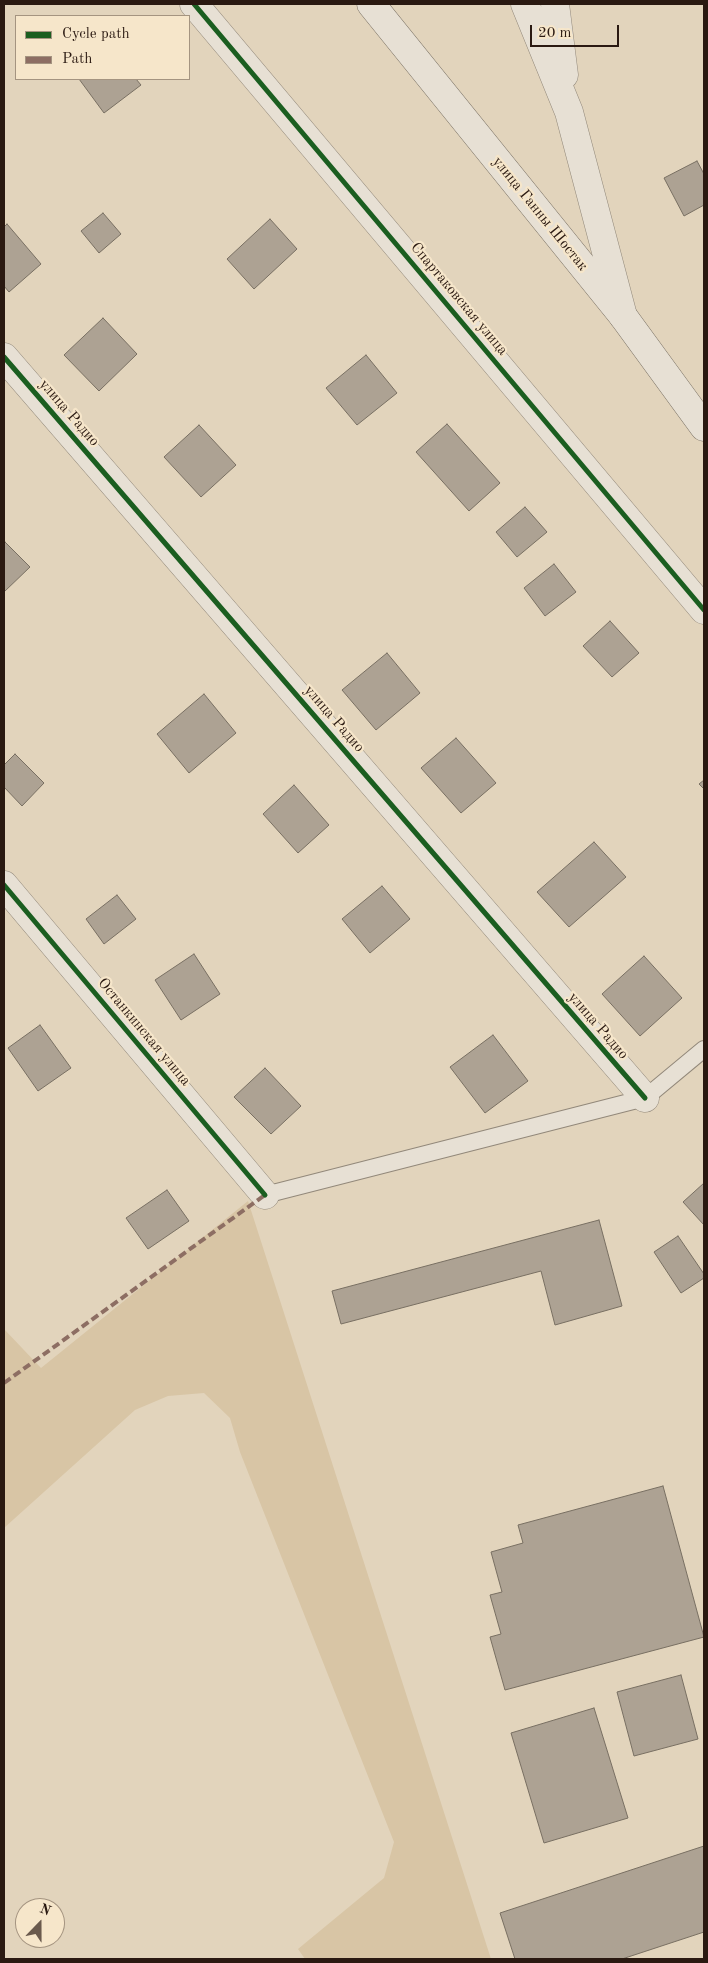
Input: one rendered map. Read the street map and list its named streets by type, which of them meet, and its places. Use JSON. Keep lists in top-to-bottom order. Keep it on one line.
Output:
{"streets":{"street":["улица Ганны Шостак","Спартаковская улица","улица Радио","Останкинская улица"]},"legend":["Cycle path","Path"],"scale_bar":"20 m","north":"top"}
